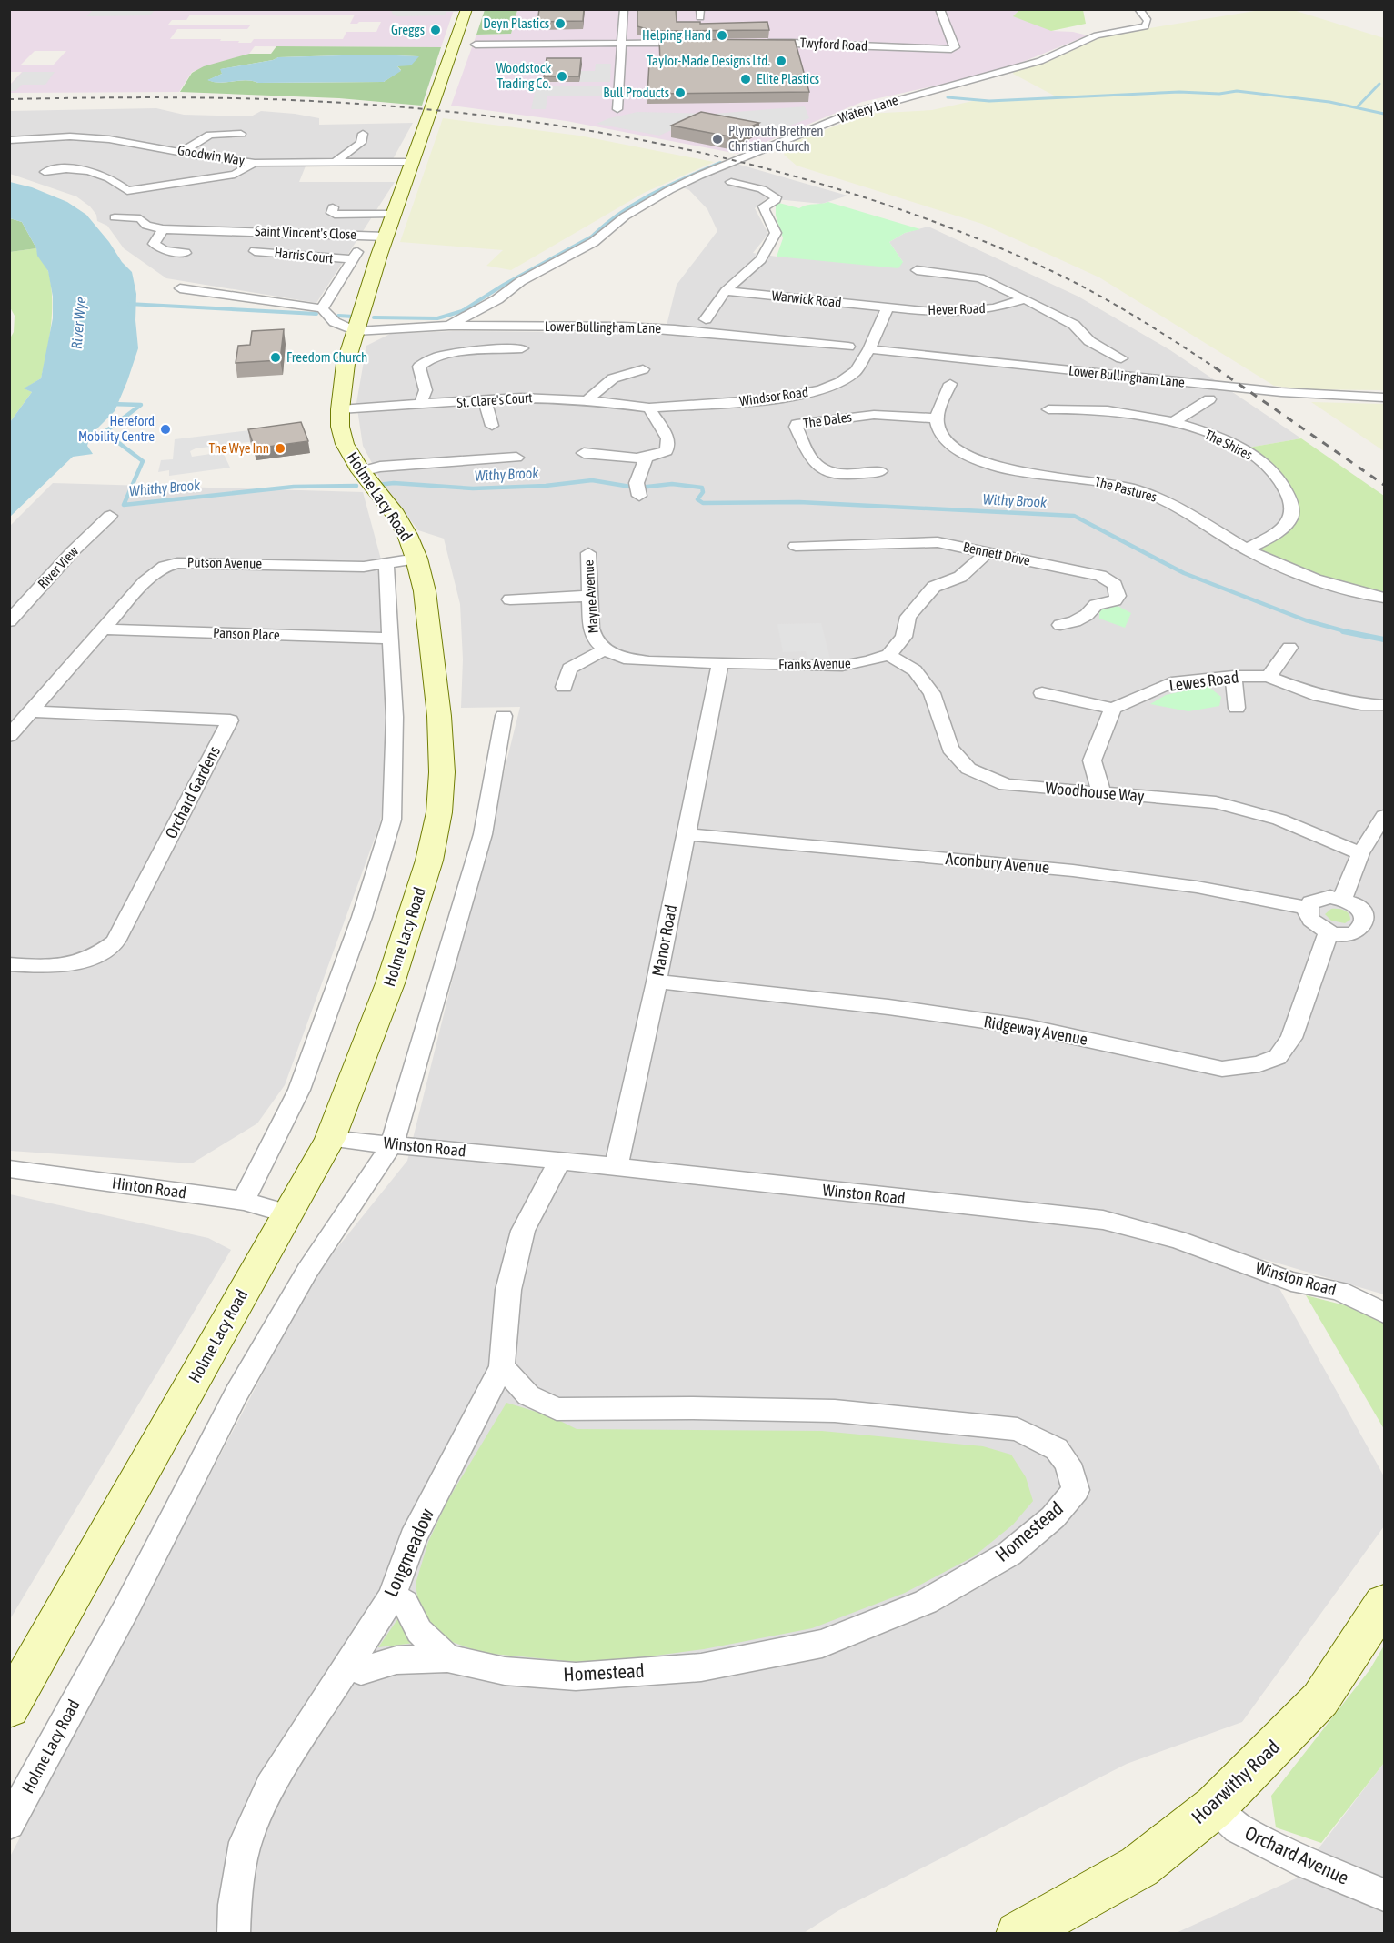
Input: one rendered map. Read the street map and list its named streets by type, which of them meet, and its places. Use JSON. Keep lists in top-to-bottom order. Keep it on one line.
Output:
{"streets":{"street":["Twyford Road","Watery Lane","Goodwin Way","Saint Vincent's Close","Harris Court","Warwick Road","Hever Road","Lower Bullingham Lane","Windsor Road","St. Clare's Court","The Dales","The Shires","The Pastures","Holme Lacy Road","Bennett Drive","Putson Avenue","River View","Mayne Avenue","Panson Place","Franks Avenue","Lewes Road","Orchard Gardens","Woodhouse Way","Aconbury Avenue","Manor Road","Ridgeway Avenue","Winston Road","Hinton Road","Homestead","Longmeadow","Hoarwithy Road","Orchard Avenue"]},"crossings":[["Watery Lane","Lower Bullingham Lane"],["Goodwin Way","Holme Lacy Road"],["Saint Vincent's Close","Holme Lacy Road"],["Harris Court","Holme Lacy Road"],["Warwick Road","Hever Road"],["Warwick Road","Windsor Road"],["Hever Road","Windsor Road"],["Lower Bullingham Lane","Windsor Road"],["Lower Bullingham Lane","Holme Lacy Road"],["Windsor Road","St. Clare's Court"],["St. Clare's Court","Holme Lacy Road"],["The Dales","The Pastures"],["The Shires","The Pastures"],["Holme Lacy Road","Putson Avenue"],["Holme Lacy Road","Winston Road"],["Holme Lacy Road","Hinton Road"],["Putson Avenue","Panson Place"],["Putson Avenue","Orchard Gardens"],["Mayne Avenue","Franks Avenue"],["Mayne Avenue","Manor Road"],["Franks Avenue","Woodhouse Way"],["Franks Avenue","Manor Road"],["Aconbury Avenue","Manor Road"],["Manor Road","Ridgeway Avenue"],["Manor Road","Winston Road"],["Winston Road","Longmeadow"],["Homestead","Longmeadow"],["Hoarwithy Road","Orchard Avenue"]],"water":["River Wye","Withy Brook","Whithy Brook"],"places":["Deyn Plastics","Greggs","Helping Hand","Taylor-Made Designs Ltd.","Woodstock Trading Co.","Elite Plastics","Bull Products","Plymouth Brethren Christian Church","Freedom Church","Hereford Mobility Centre","The Wye Inn"]}
